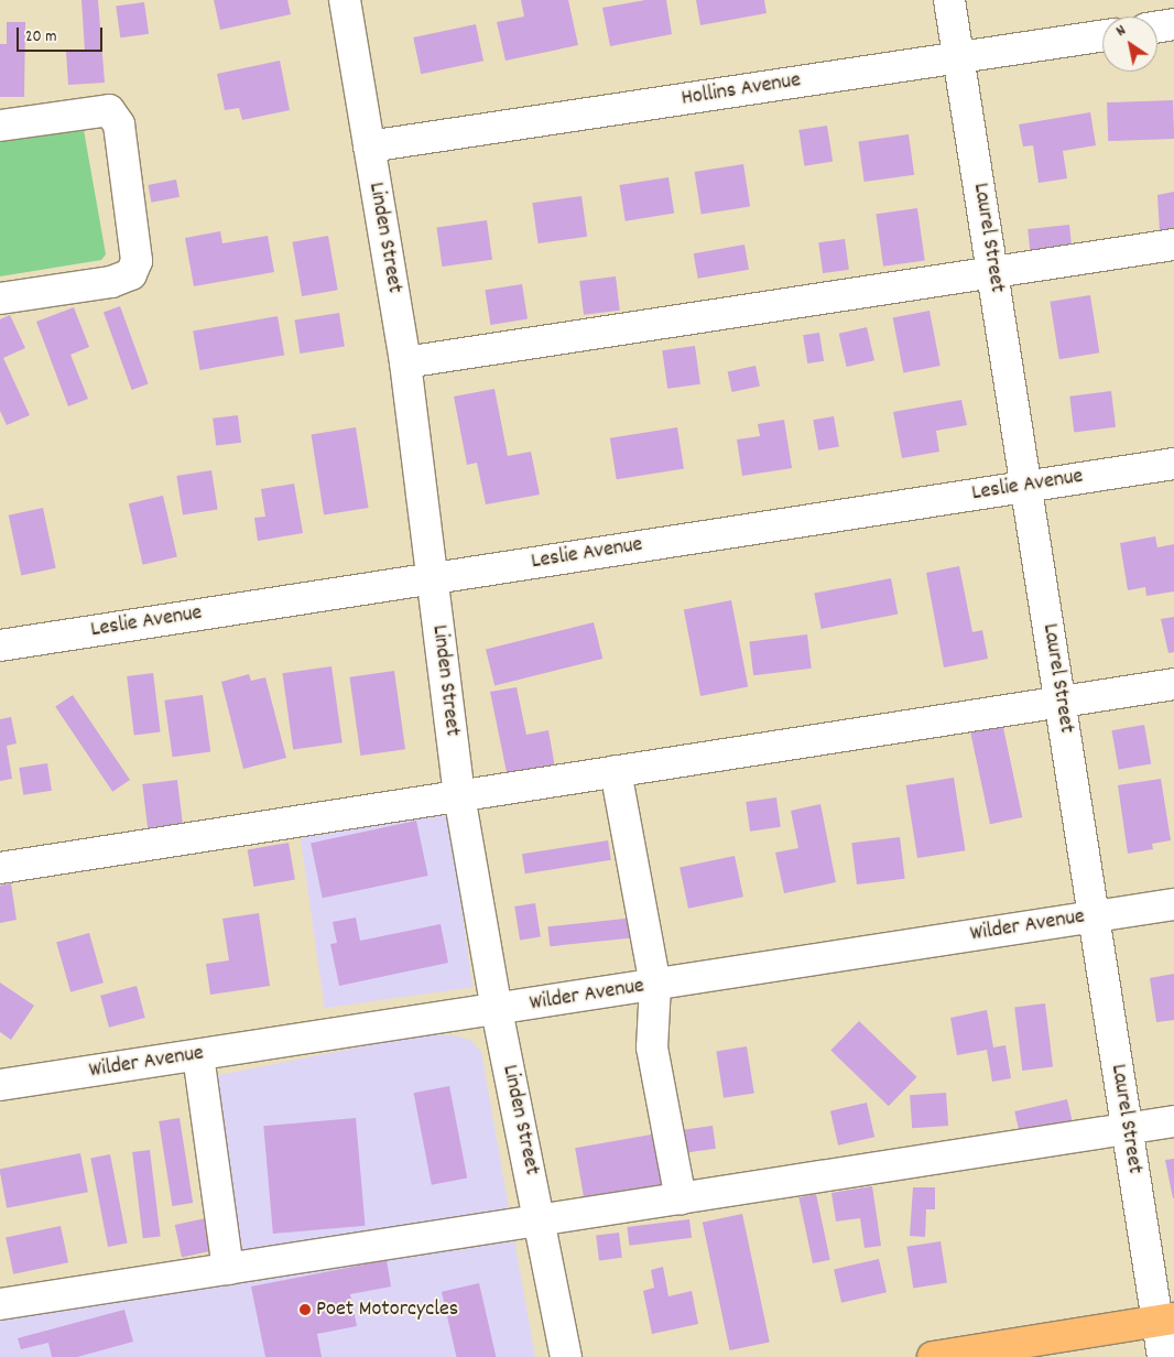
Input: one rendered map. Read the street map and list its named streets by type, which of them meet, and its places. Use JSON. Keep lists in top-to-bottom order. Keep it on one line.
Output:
{"streets":{"street":["Hollins Avenue","Linden Street","Laurel Street","Leslie Avenue","Wilder Avenue"]},"crossings":[["Hollins Avenue","Linden Street"],["Hollins Avenue","Laurel Street"],["Linden Street","Leslie Avenue"],["Linden Street","Wilder Avenue"],["Laurel Street","Leslie Avenue"],["Laurel Street","Wilder Avenue"]],"places":["Poet Motorcycles"],"scale_bar":"20 m","north":"top left"}
